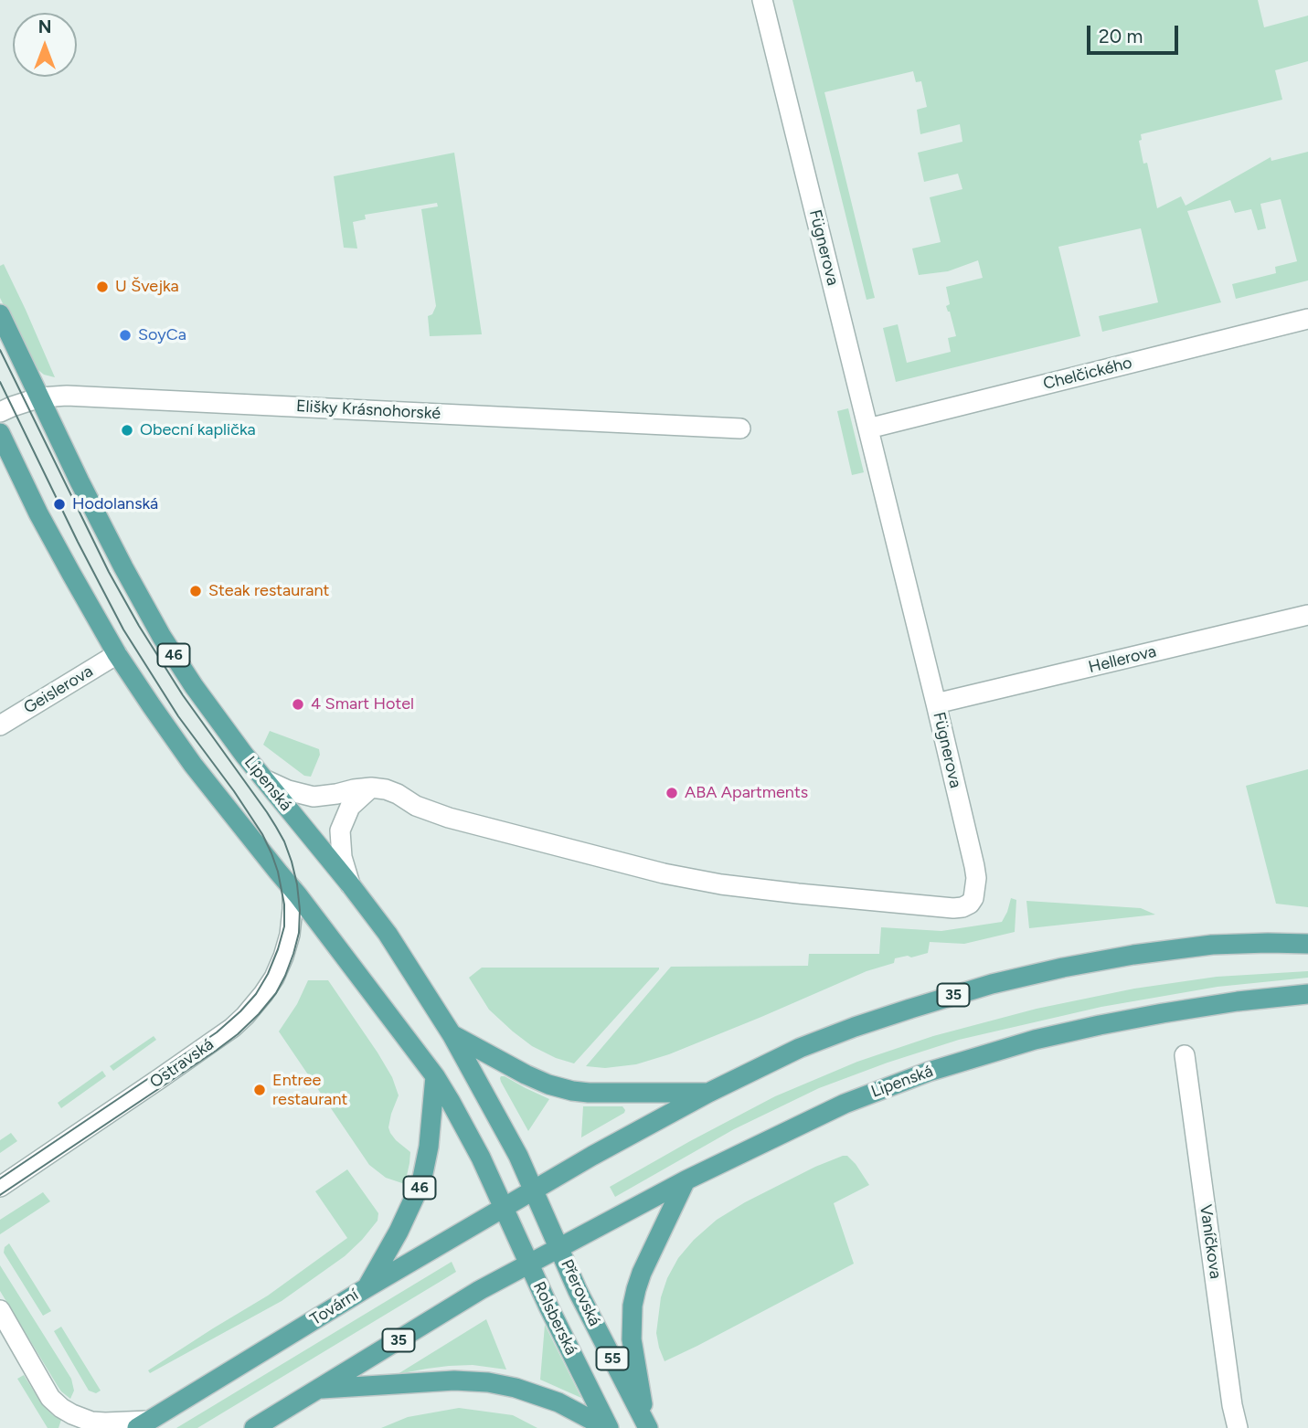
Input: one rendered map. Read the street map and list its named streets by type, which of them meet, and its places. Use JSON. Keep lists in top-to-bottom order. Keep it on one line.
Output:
{"streets":{"main road":["46","Lipenská","35","Přerovská","Tovární","Rolsberská","55"],"street":["Fügnerova","Chelčického","Elišky Krásnohorské","Hellerova","Geislerova","Ostravská","Vaníčkova"]},"crossings":[["Fügnerova","Chelčického"],["Fügnerova","Hellerova"],["Fügnerova","Lipenská"],["Elišky Krásnohorské","Lipenská"],["46","Tovární"],["46","Rolsberská"],["Geislerova","Rolsberská"],["Lipenská","35"],["Lipenská","Přerovská"],["Lipenská","Tovární"],["Lipenská","Rolsberská"],["35","Přerovská"],["35","Tovární"],["35","Rolsberská"],["Ostravská","Rolsberská"],["Přerovská","Tovární"],["Tovární","Rolsberská"]],"places":["U Švejka","SoyCa","Obecní kaplička","Hodolanská","Steak restaurant","4 Smart Hotel","ABA Apartments","Entree restaurant"],"scale_bar":"20 m","north":"top"}
